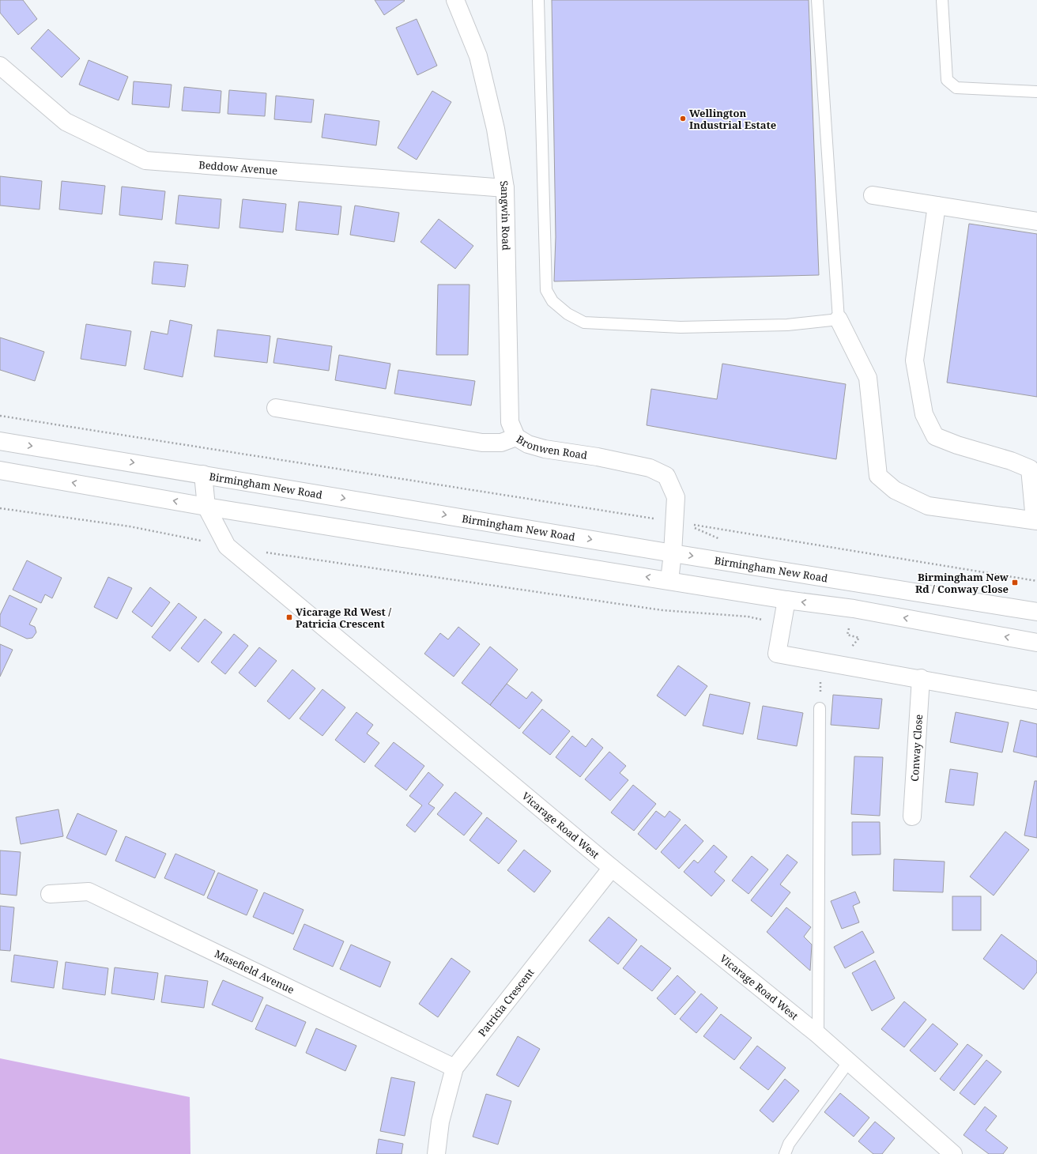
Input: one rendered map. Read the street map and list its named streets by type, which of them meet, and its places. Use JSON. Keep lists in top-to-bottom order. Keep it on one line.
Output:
{"streets":{"main road":["Beddow Avenue","Sangwin Road","Bronwen Road","Birmingham New Road","Conway Close","Vicarage Road West","Masefield Avenue","Patricia Crescent"]},"crossings":[["Beddow Avenue","Sangwin Road"],["Sangwin Road","Bronwen Road"],["Bronwen Road","Birmingham New Road"],["Birmingham New Road","Vicarage Road West"],["Vicarage Road West","Patricia Crescent"],["Masefield Avenue","Patricia Crescent"]],"places":{"other":["Wellington Industrial Estate"],"transit":["Birmingham New Rd / Conway Close","Vicarage Rd West / Patricia Crescent"]}}
